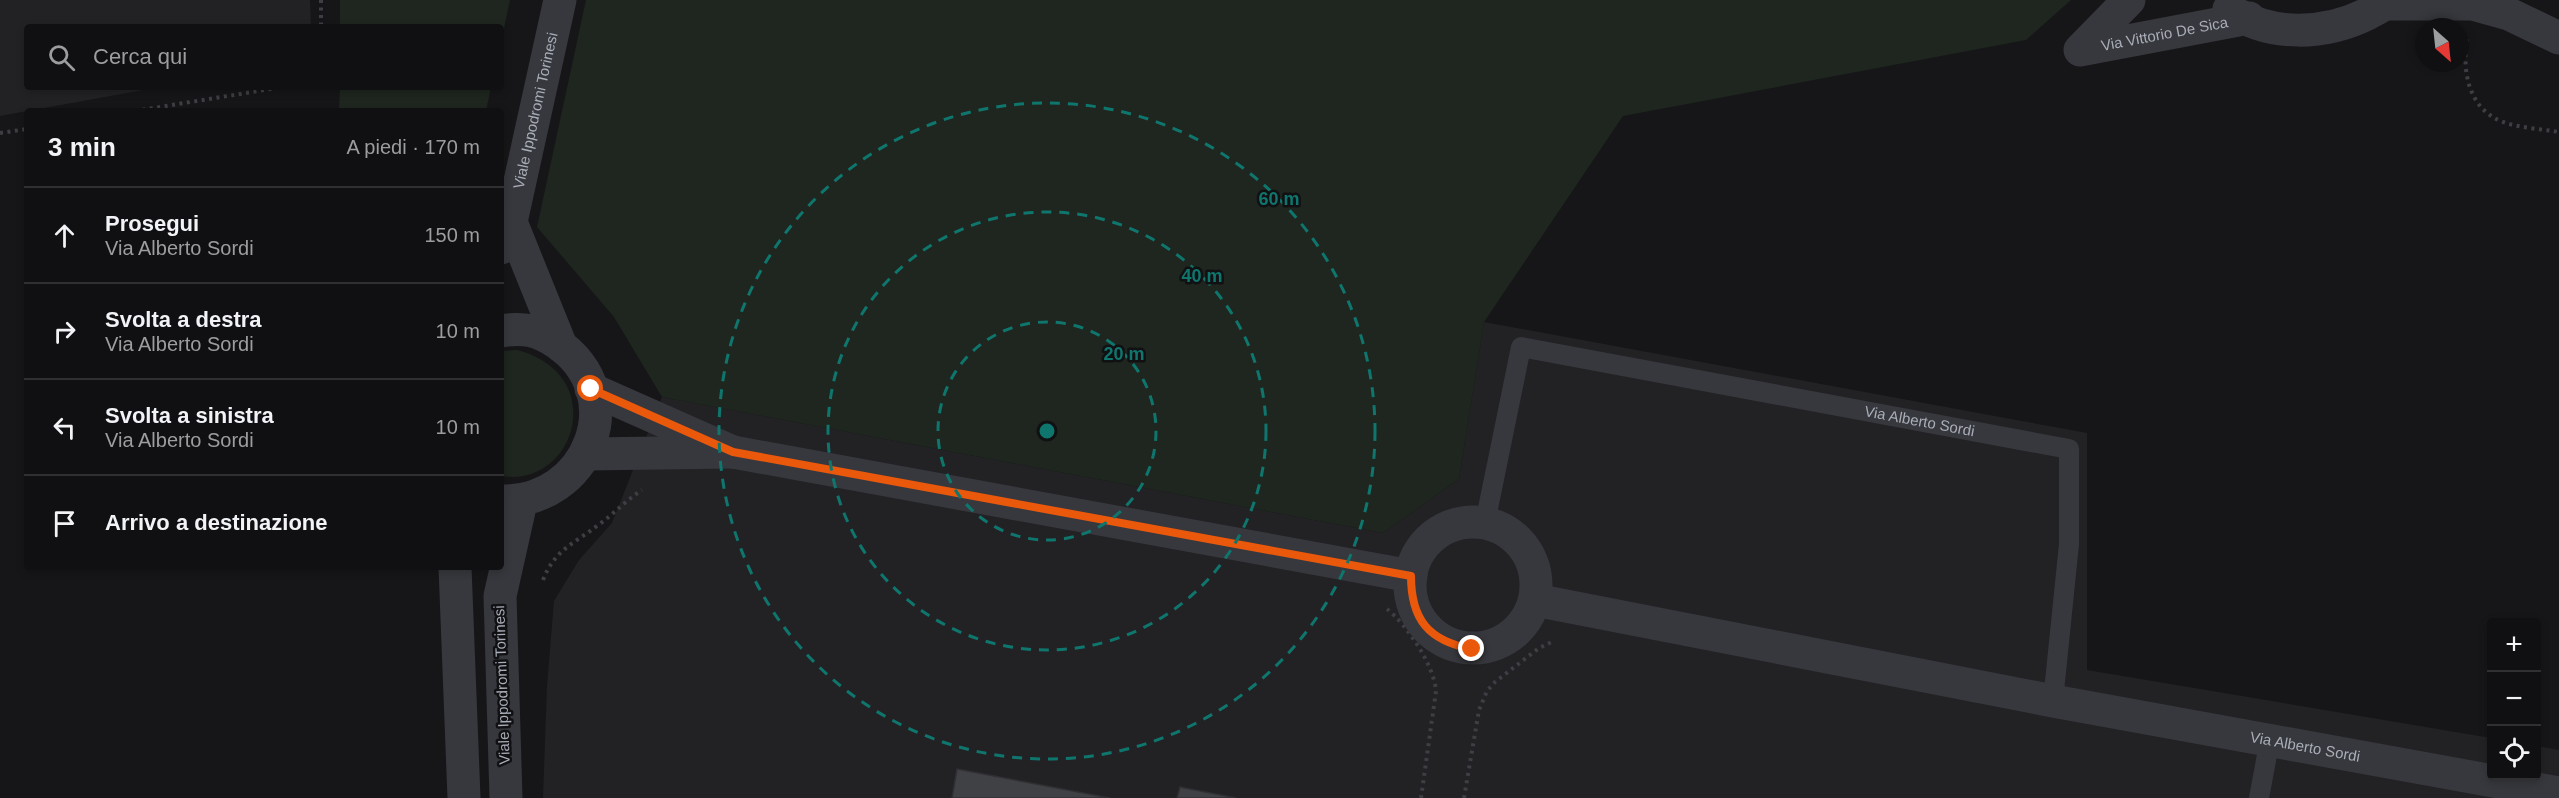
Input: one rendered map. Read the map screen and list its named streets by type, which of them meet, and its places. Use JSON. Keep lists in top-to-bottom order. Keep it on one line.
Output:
{"streets":{"street":["Via Vittorio De Sica","Viale Ippodromi Torinesi","Via Alberto Sordi"]},"north":"bottom right","page":{"search":"Cerca qui","heading":["3 min","A piedi · 170 m"],"list":[["Prosegui","Via Alberto Sordi","150 m"],["Svolta a destra","Via Alberto Sordi","10 m"],["Svolta a sinistra","Via Alberto Sordi","10 m"],"Arrivo a destinazione"],"map_buttons":["+","−"]},"rings":["60 m","40 m","20 m"]}
